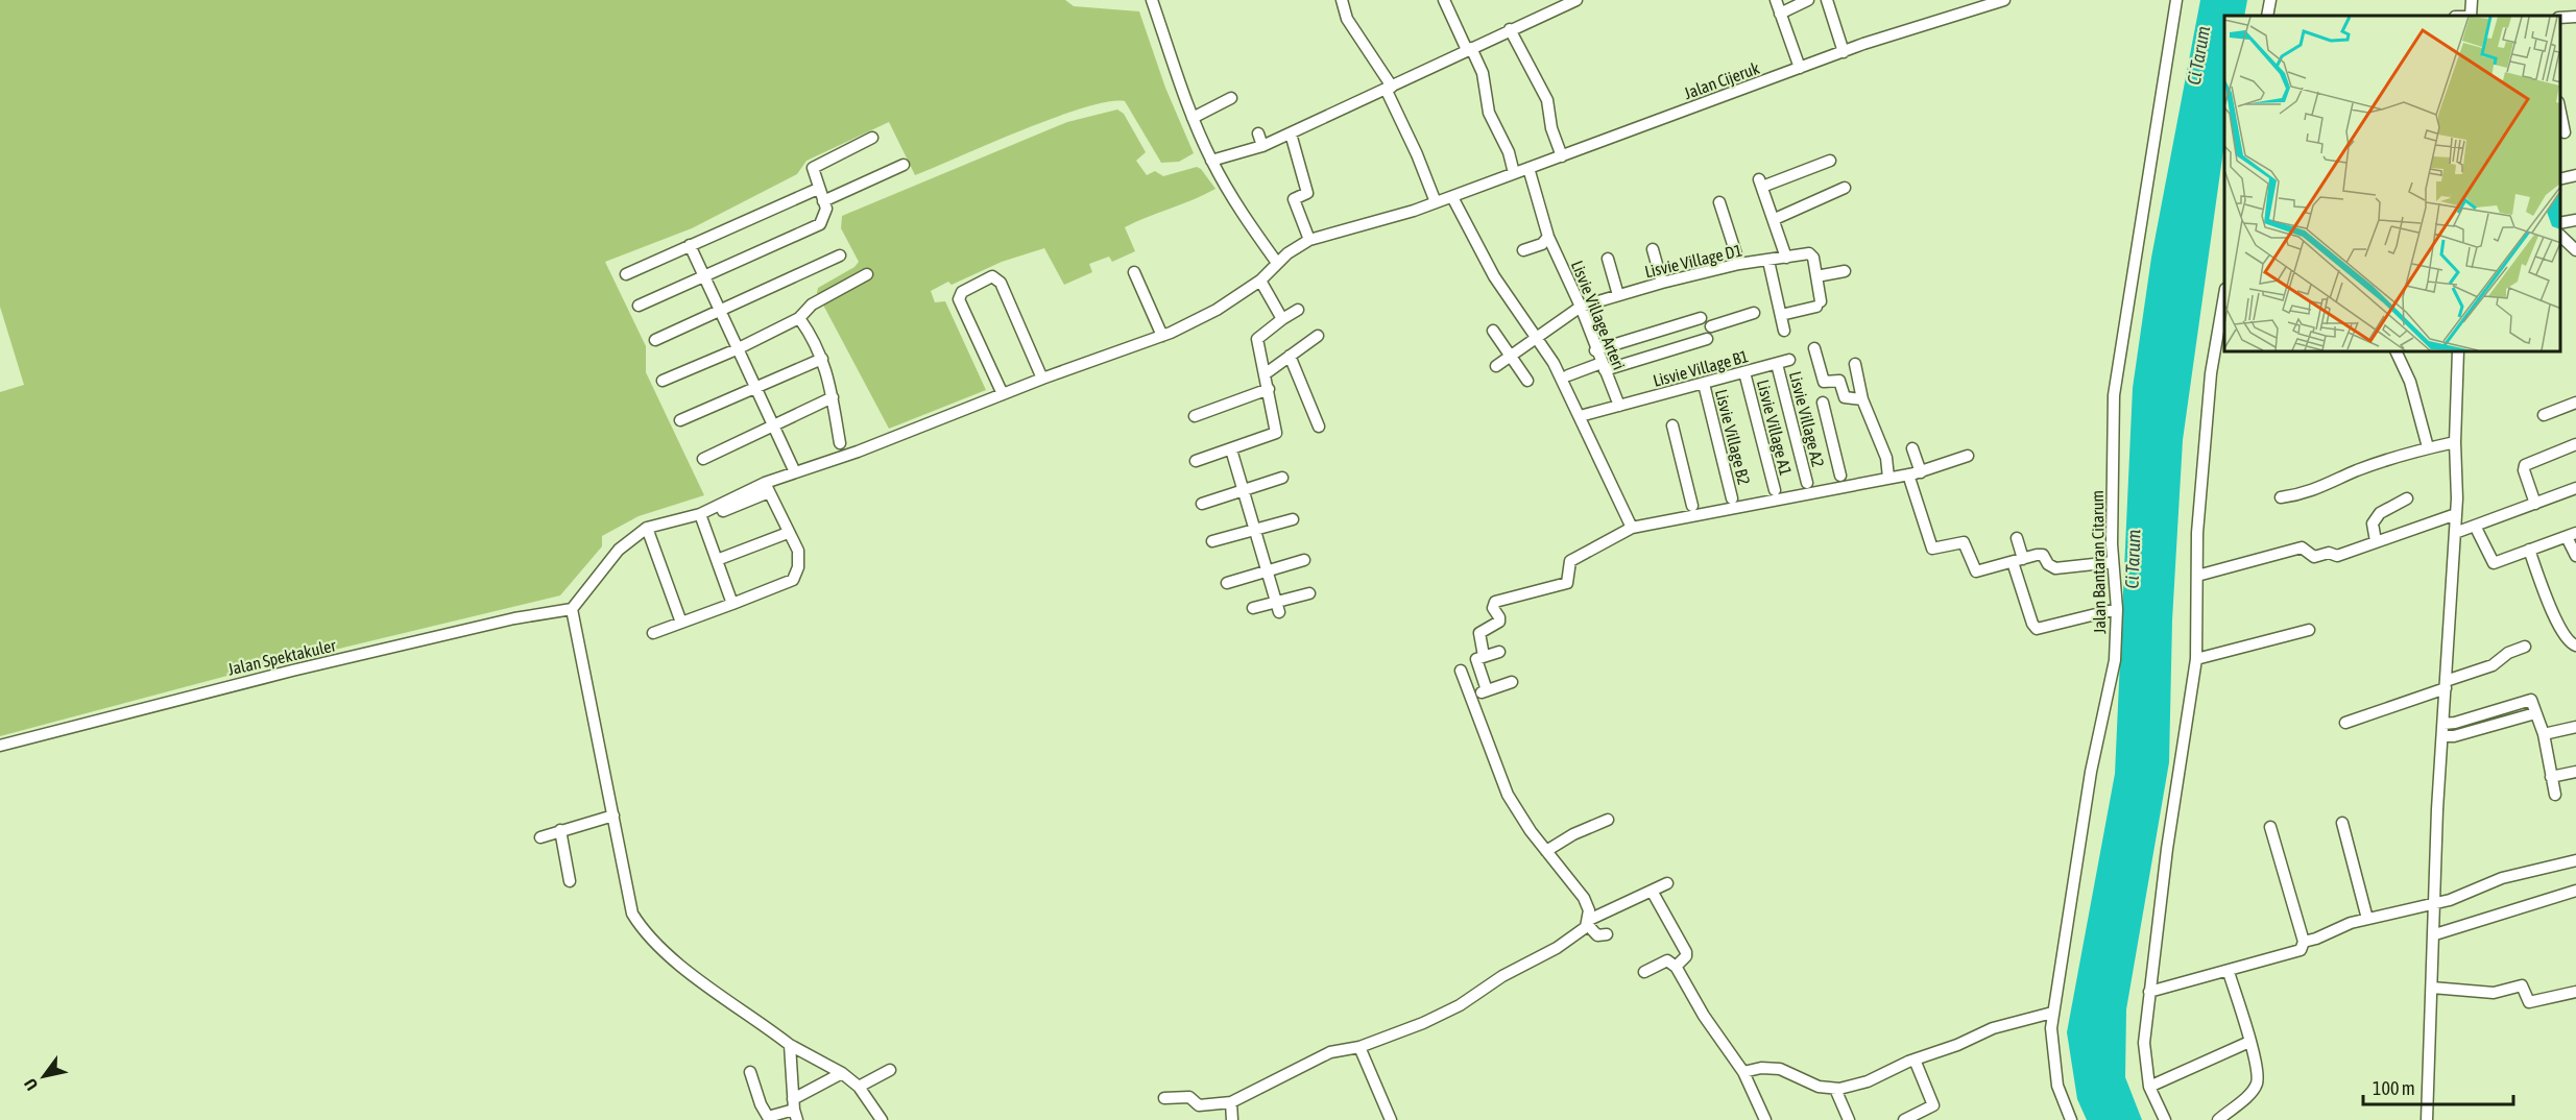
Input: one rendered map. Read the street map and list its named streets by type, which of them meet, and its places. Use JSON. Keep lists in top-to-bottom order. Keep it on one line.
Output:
{"streets":{"street":["Jalan Cijeruk","Lisvie Village D1","Lisvie Village Arteri","Lisvie Village B1","Lisvie Village A2","Lisvie Village A1","Lisvie Village B2","Jalan Bantaran Citarum","Jalan Spektakuler"]},"crossings":[["Jalan Cijeruk","Lisvie Village Arteri"],["Lisvie Village D1","Lisvie Village Arteri"],["Lisvie Village Arteri","Lisvie Village B1"],["Lisvie Village B1","Lisvie Village A2"],["Lisvie Village B1","Lisvie Village A1"],["Lisvie Village B1","Lisvie Village B2"]],"water":["Ci Tarum"],"scale_bar":"100 m","north":"bottom left"}
